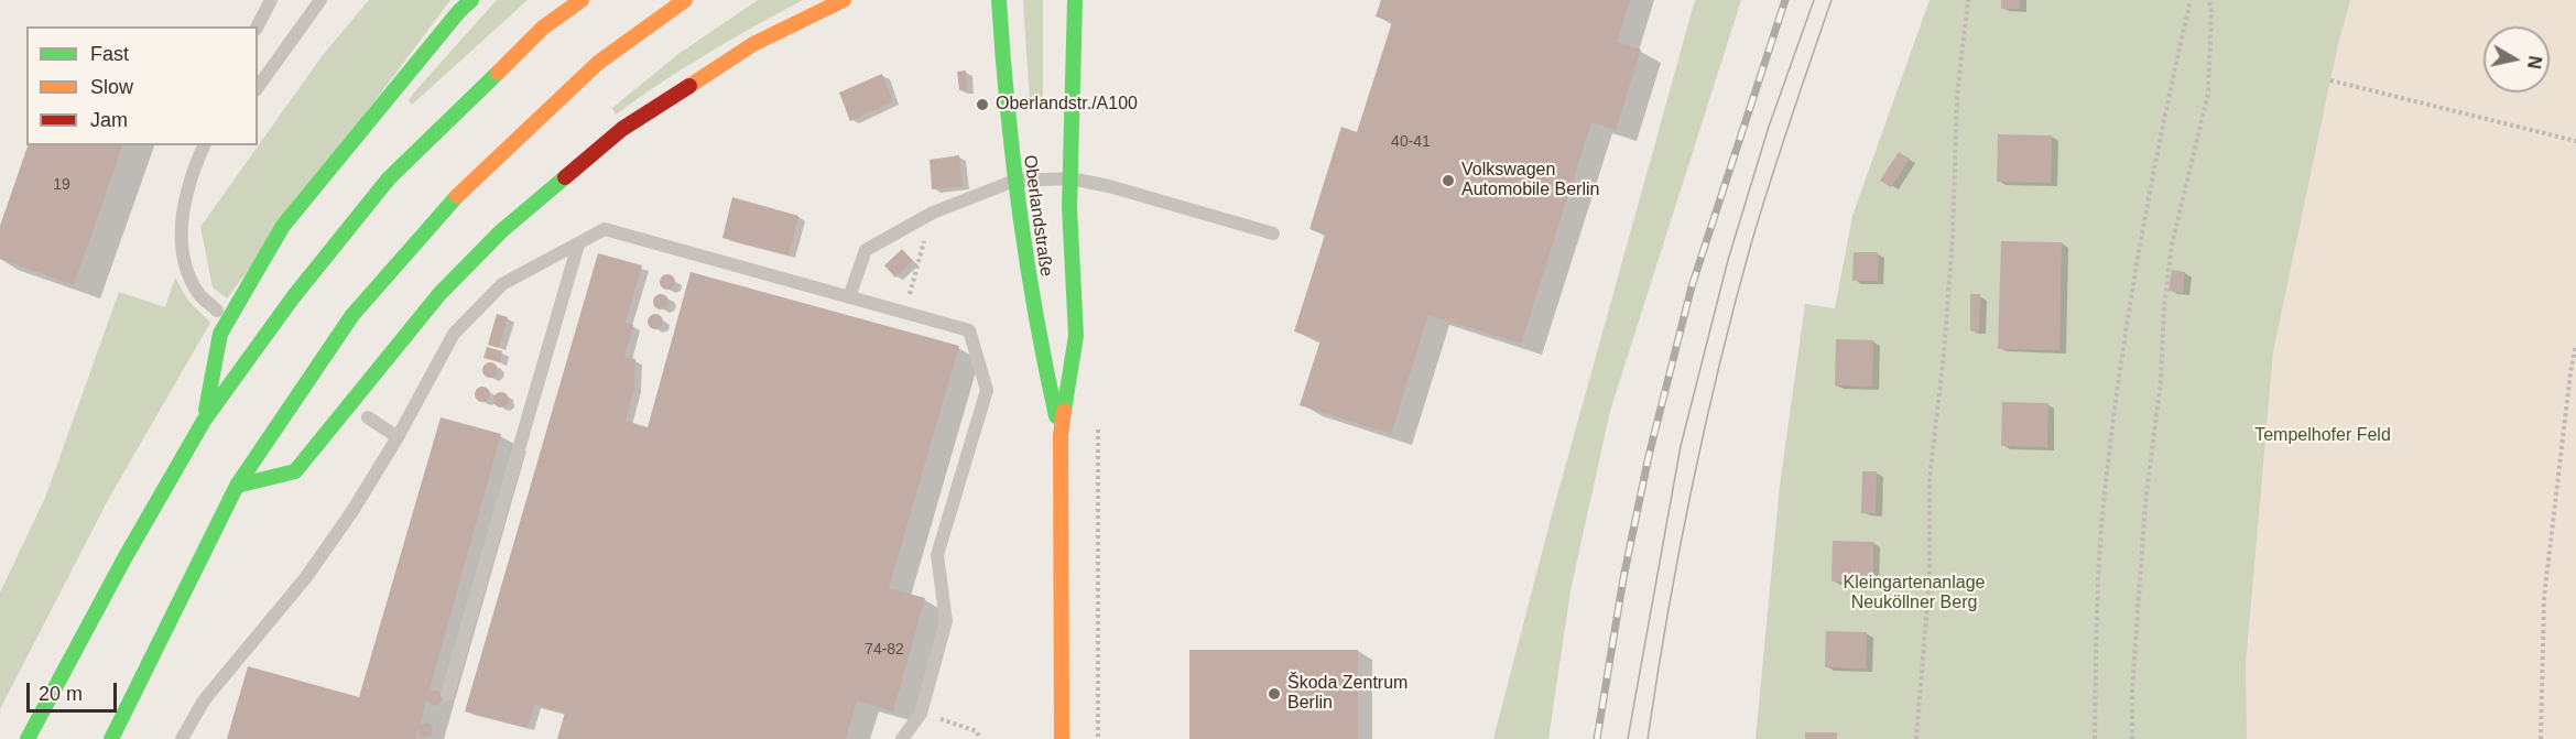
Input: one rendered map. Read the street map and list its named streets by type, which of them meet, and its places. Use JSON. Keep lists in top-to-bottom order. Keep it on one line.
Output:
{"streets":{"main road":["Oberlandstraße"]},"parks":["Tempelhofer Feld","Kleingartenanlage Neuköllner Berg"],"places":["Oberlandstr./A100","Volkswagen Automobile Berlin","Škoda Zentrum Berlin"],"house_numbers":["40-41","19","74-82"],"legend":["Fast","Slow","Jam"],"scale_bar":"20 m","north":"right"}
